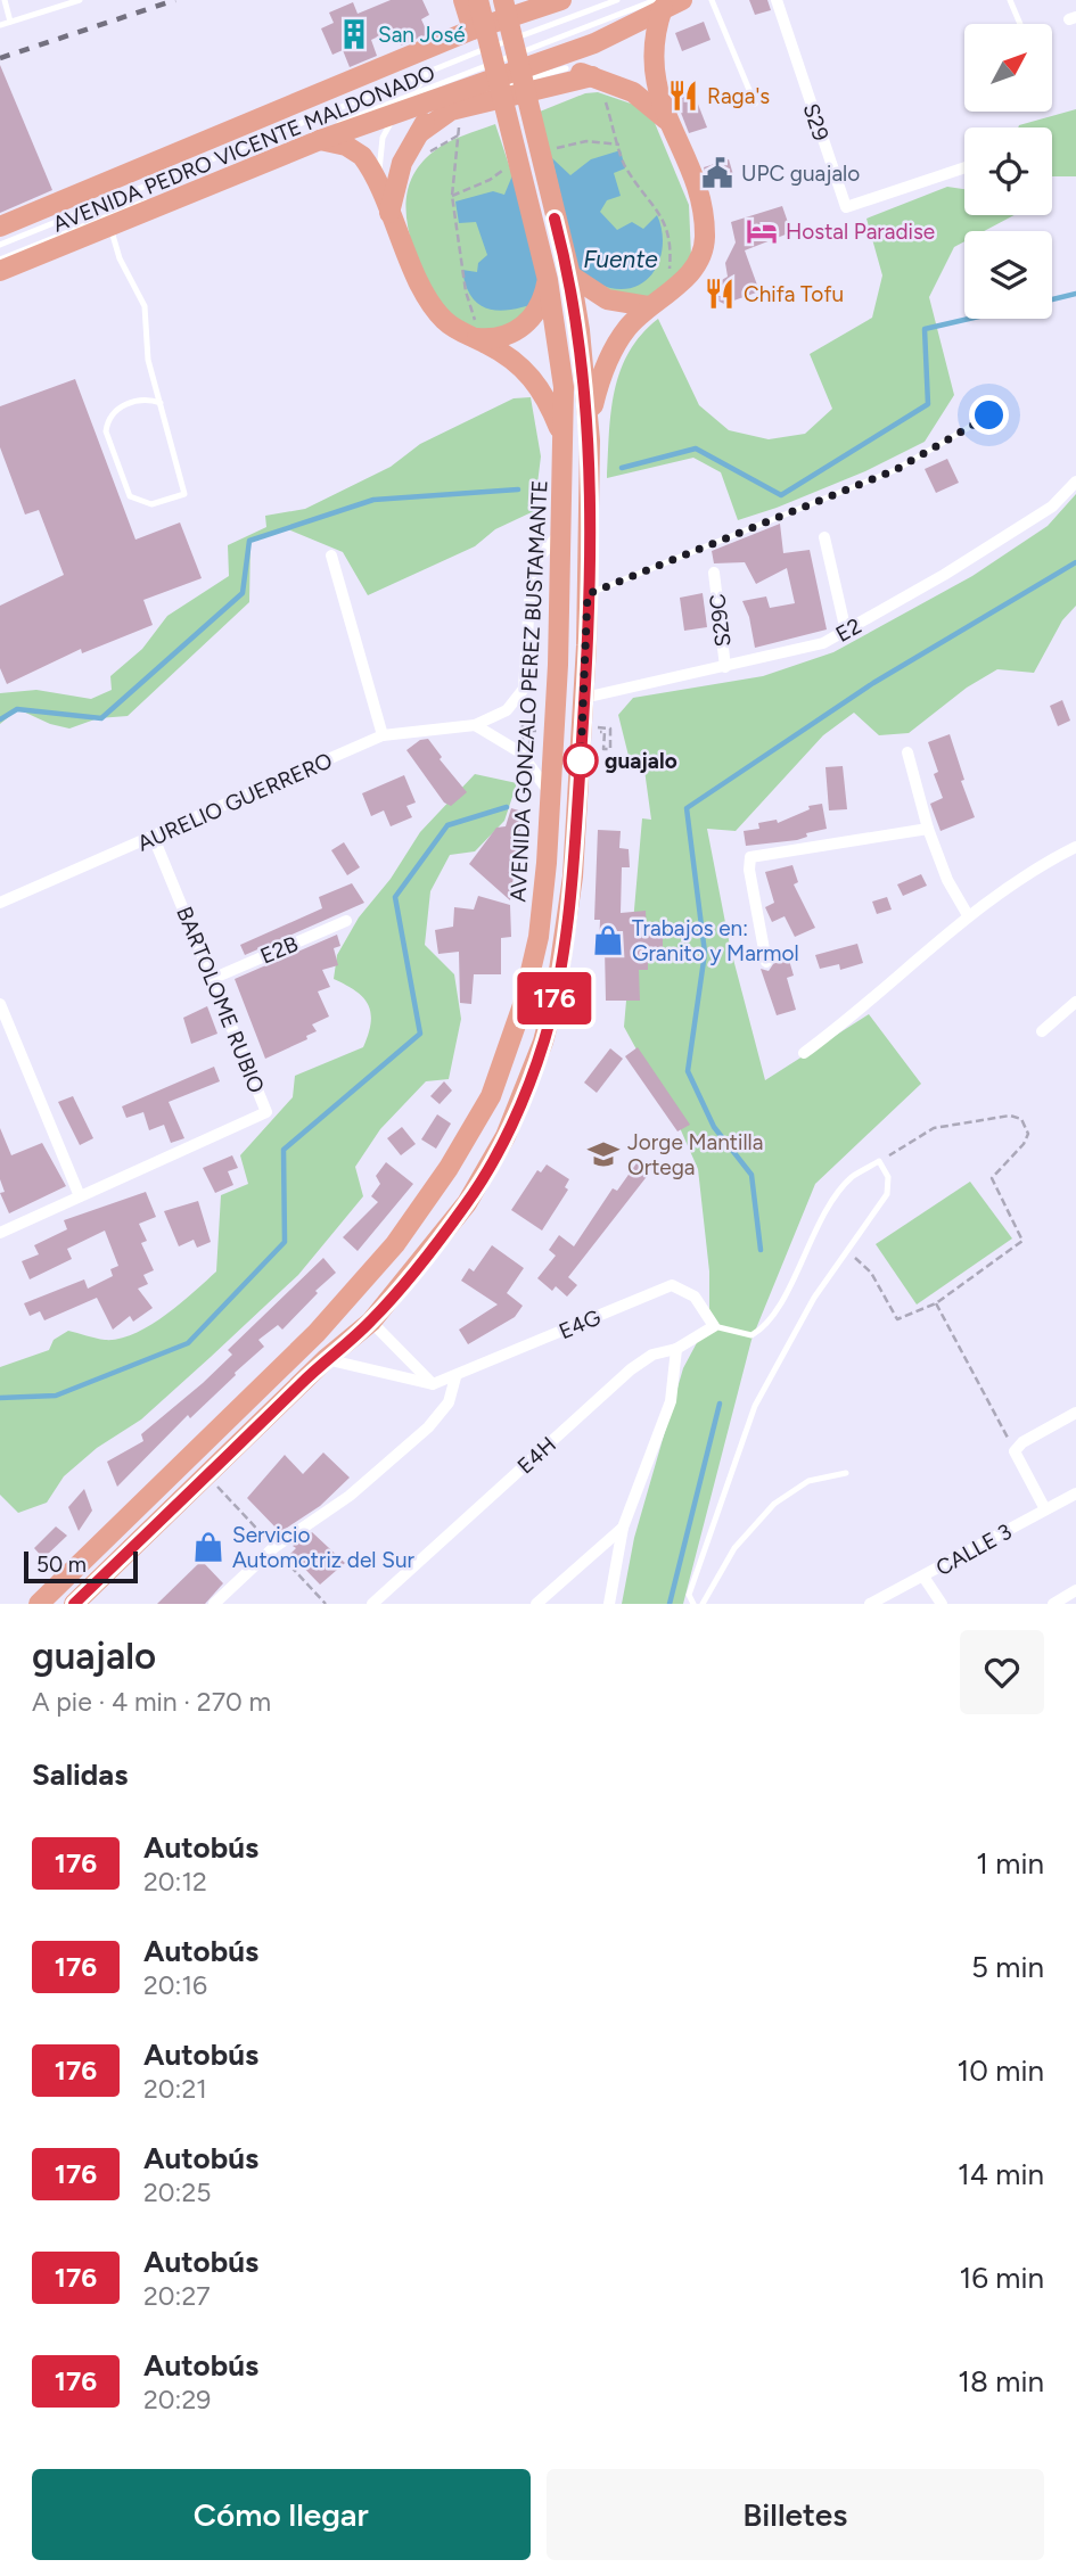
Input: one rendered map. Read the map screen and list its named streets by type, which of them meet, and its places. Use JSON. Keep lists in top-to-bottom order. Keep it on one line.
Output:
{"streets":{"main road":["AVENIDA PEDRO VICENTE MALDONADO","AVENIDA GONZALO PEREZ BUSTAMANTE"],"street":["S29","S29C","E2","AURELIO GUERRERO","E2B","BARTOLOME RUBIO","E4G","E4H","CALLE 3"]},"crossings":[["S29C","E2"],["AVENIDA GONZALO PEREZ BUSTAMANTE","AURELIO GUERRERO"],["AURELIO GUERRERO","BARTOLOME RUBIO"],["E2B","BARTOLOME RUBIO"],["E4G","E4H"]],"water":["Fuente"],"places":{"building":["San José"],"restaurant":["Raga's","Chifa Tofu"],"public building":["UPC guajalo"],"hotel":["Hostal Paradise"],"other":["guajalo"],"shop":["Trabajos en: Granito y Marmol","Servicio Automotriz del Sur"],"school or university":["Jorge Mantilla Ortega"]},"lines":["bus line 176"],"scale_bar":"50 m","north":"top right","page":{"on_map":"176","scale":"50 m","heading":[["guajalo","A pie · 4 min · 270 m"],"Salidas"],"list":[{"mark":"176","name":"Autobús","note":"20:12","value":"1 min"},{"mark":"176","name":"Autobús","note":"20:16","value":"5 min"},{"mark":"176","name":"Autobús","note":"20:21","value":"10 min"},{"mark":"176","name":"Autobús","note":"20:25","value":"14 min"},{"mark":"176","name":"Autobús","note":"20:27","value":"16 min"},{"mark":"176","name":"Autobús","note":"20:29","value":"18 min"}],"buttons":["Cómo llegar","Billetes"]}}
